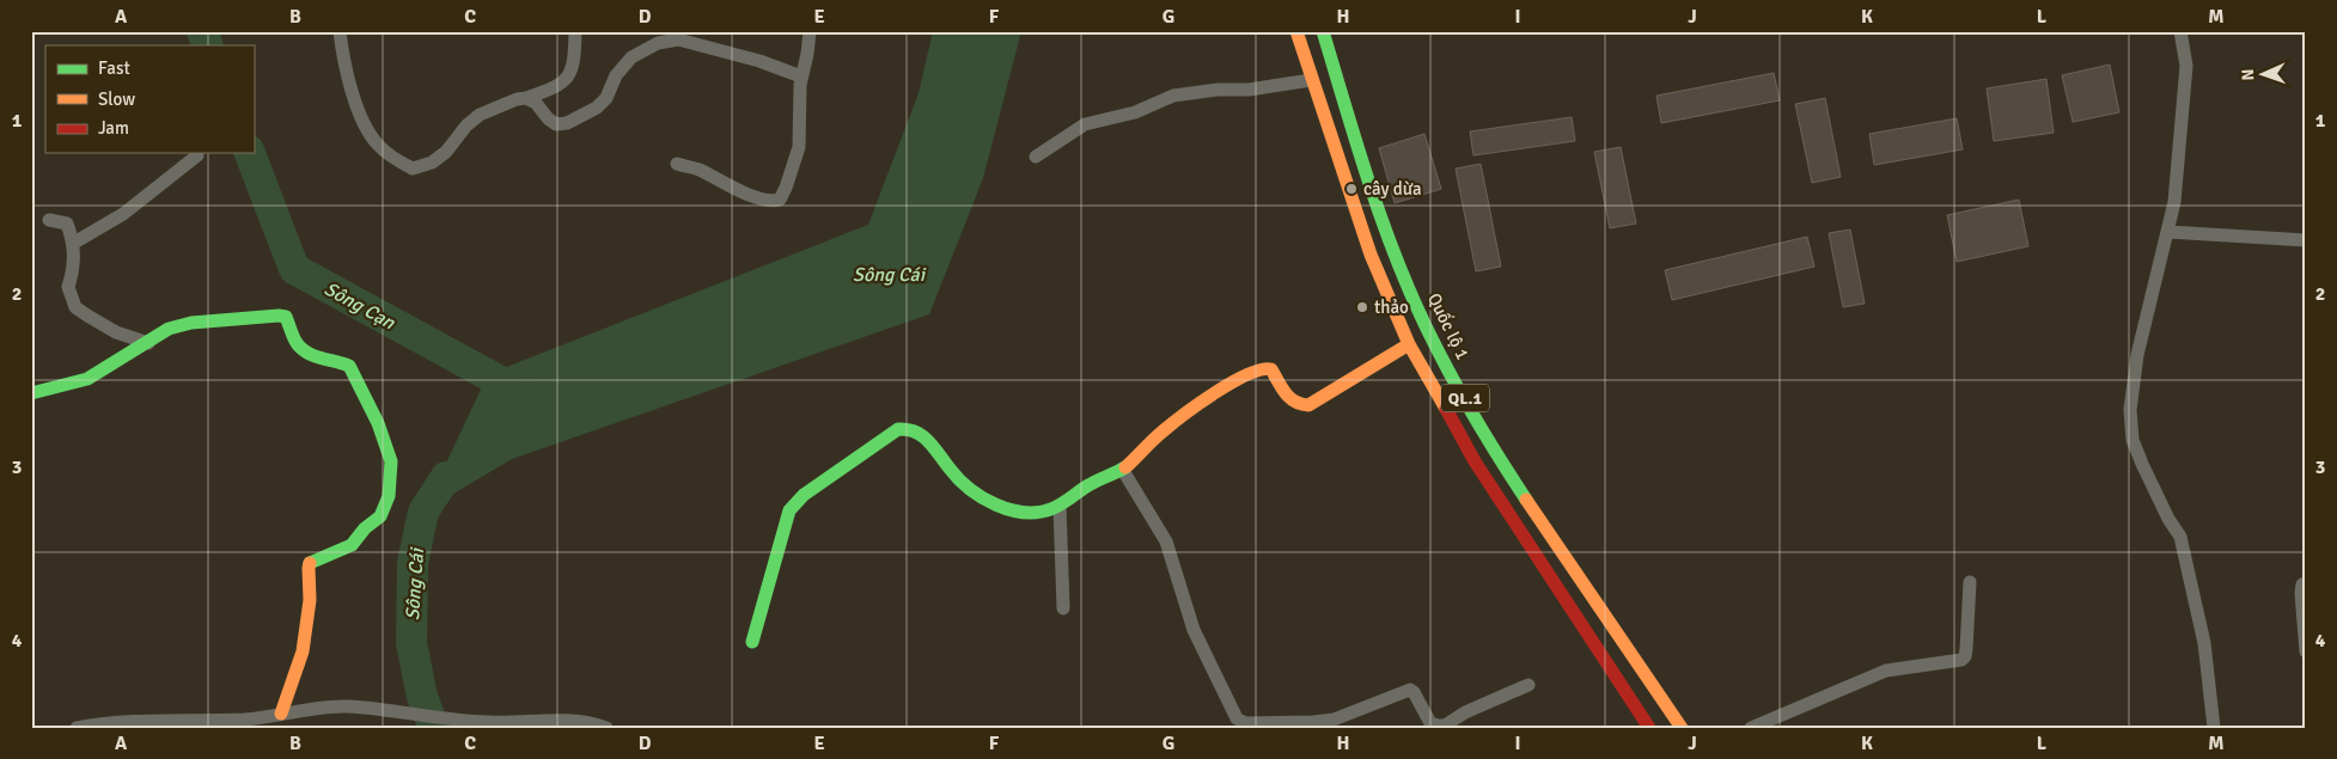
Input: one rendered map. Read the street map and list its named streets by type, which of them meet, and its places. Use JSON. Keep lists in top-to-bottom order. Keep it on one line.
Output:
{"streets":{"main road":["Quốc lộ 1","QL.1"]},"water":["Sông Cái","Sông Cạn"],"places":["cây dừa","thảo"],"legend":["Fast","Slow","Jam"],"north":"left","grid":{"columns":["A","B","C","D","E","F","G","H","I","J","K","L","M"],"rows":["1","2","3","4"]}}
